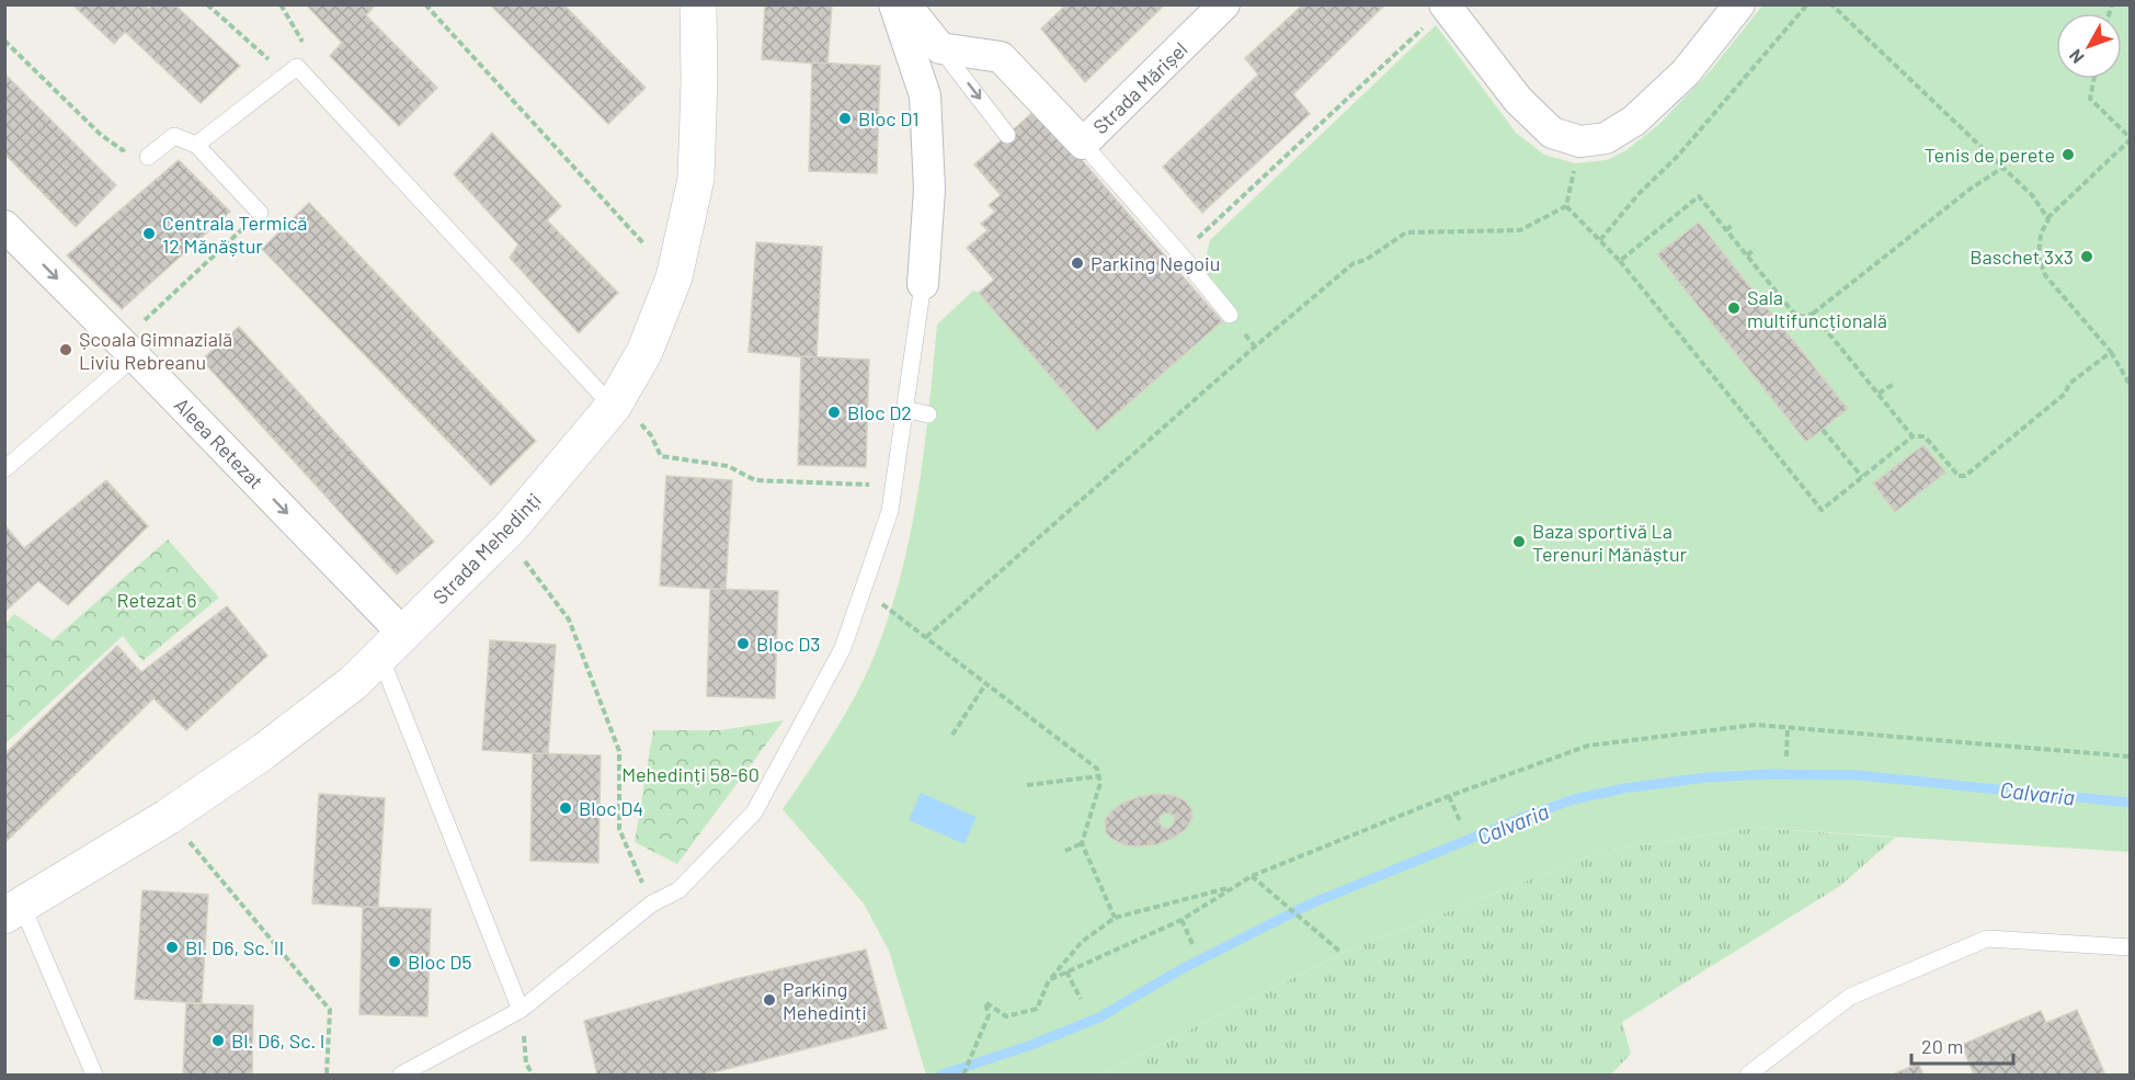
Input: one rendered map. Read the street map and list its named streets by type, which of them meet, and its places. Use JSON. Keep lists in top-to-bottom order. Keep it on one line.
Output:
{"streets":{"street":["Strada Mărișel","Aleea Retezat","Strada Mehedinți"]},"crossings":[["Aleea Retezat","Strada Mehedinți"]],"one_way":["Aleea Retezat"],"water":["Calvaria"],"parks":["Retezat 6","Mehedinți 58-60"],"places":["Bloc D1","Tenis de perete","Centrala Termică 12 Mănăștur","Baschet 3x3","Parking Negoiu","Sala multifuncțională","Școala Gimnazială Liviu Rebreanu","Bloc D2","Baza sportivă La Terenuri Mănăștur","Bloc D3","Bloc D4","Bl. D6, Sc. II","Bloc D5","Parking Mehedinți","Bl. D6, Sc. I"],"scale_bar":"20 m","north":"bottom left"}
